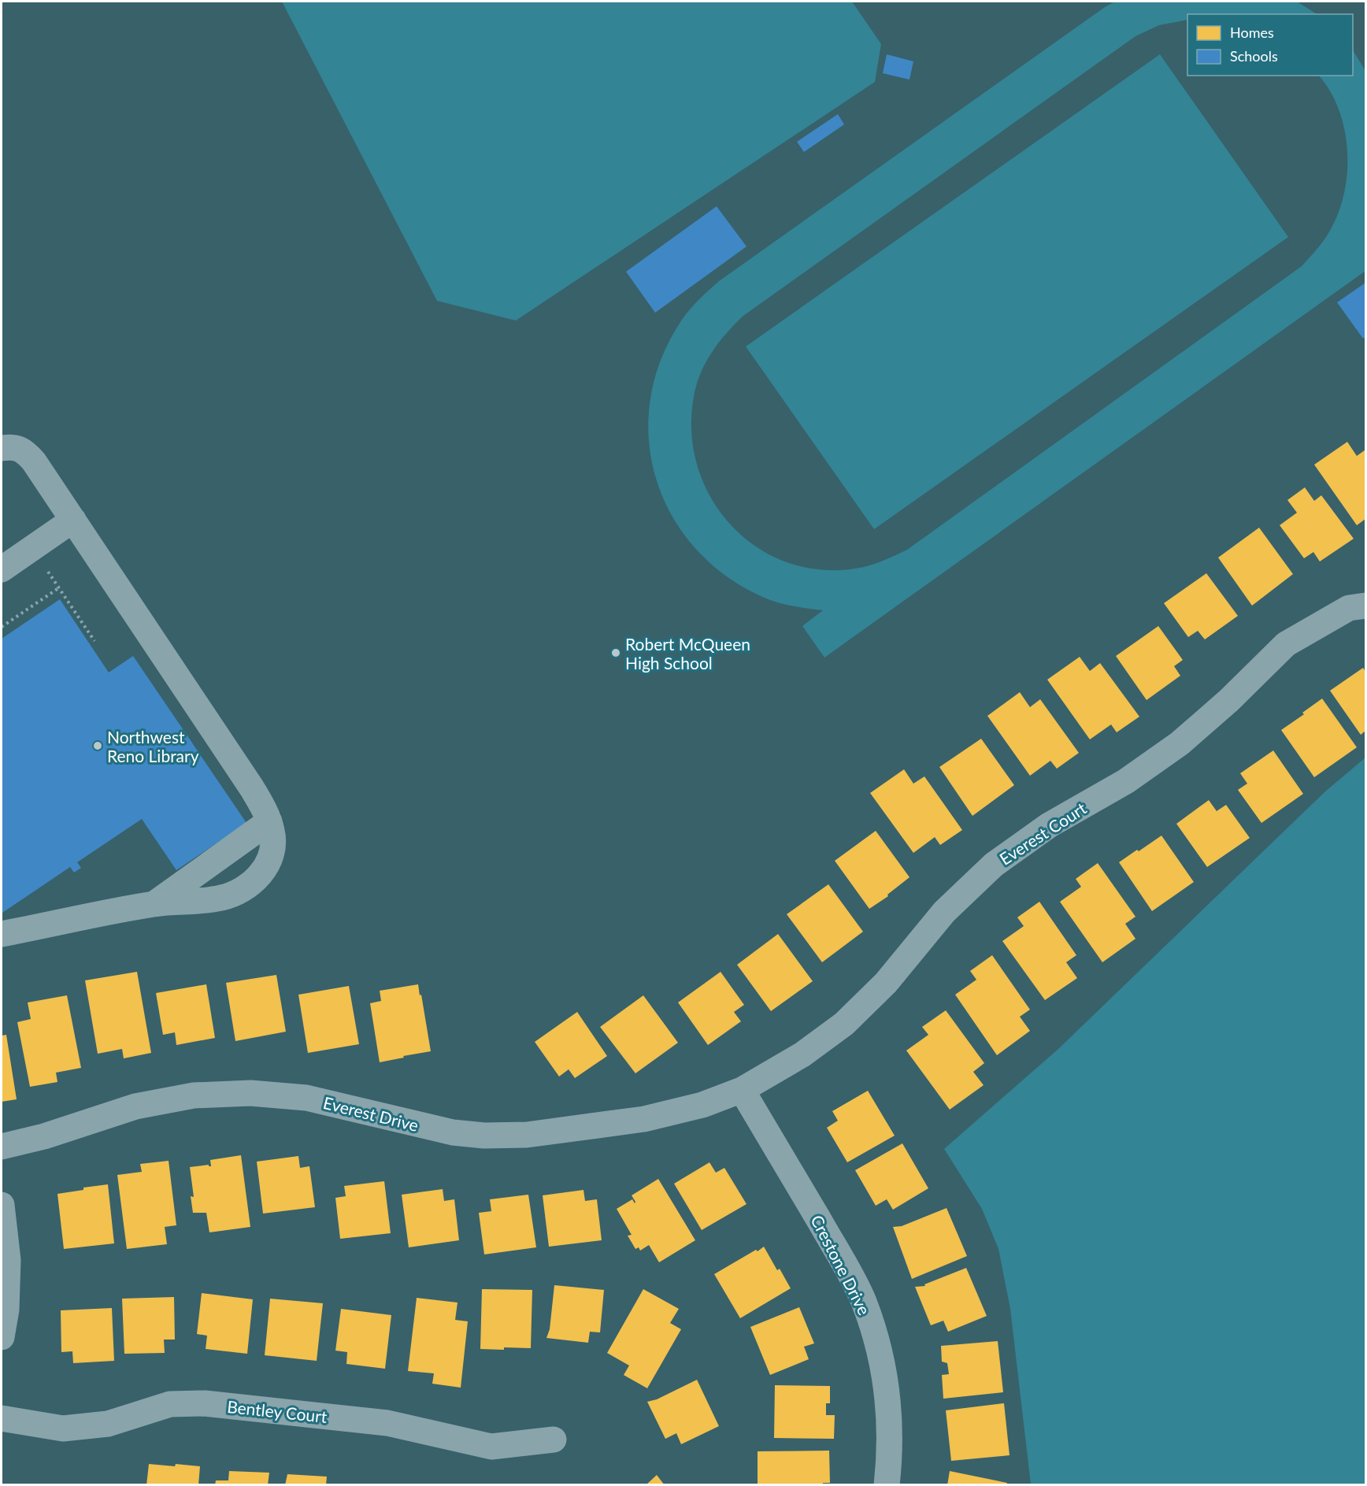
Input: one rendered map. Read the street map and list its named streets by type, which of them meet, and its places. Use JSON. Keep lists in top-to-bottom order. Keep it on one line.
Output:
{"streets":{"street":["Everest Court","Everest Drive","Crestone Drive","Bentley Court"]},"crossings":[["Everest Court","Everest Drive"],["Everest Court","Crestone Drive"],["Everest Drive","Crestone Drive"]],"places":["Robert McQueen High School","Northwest Reno Library"],"legend":["Homes","Schools"]}
